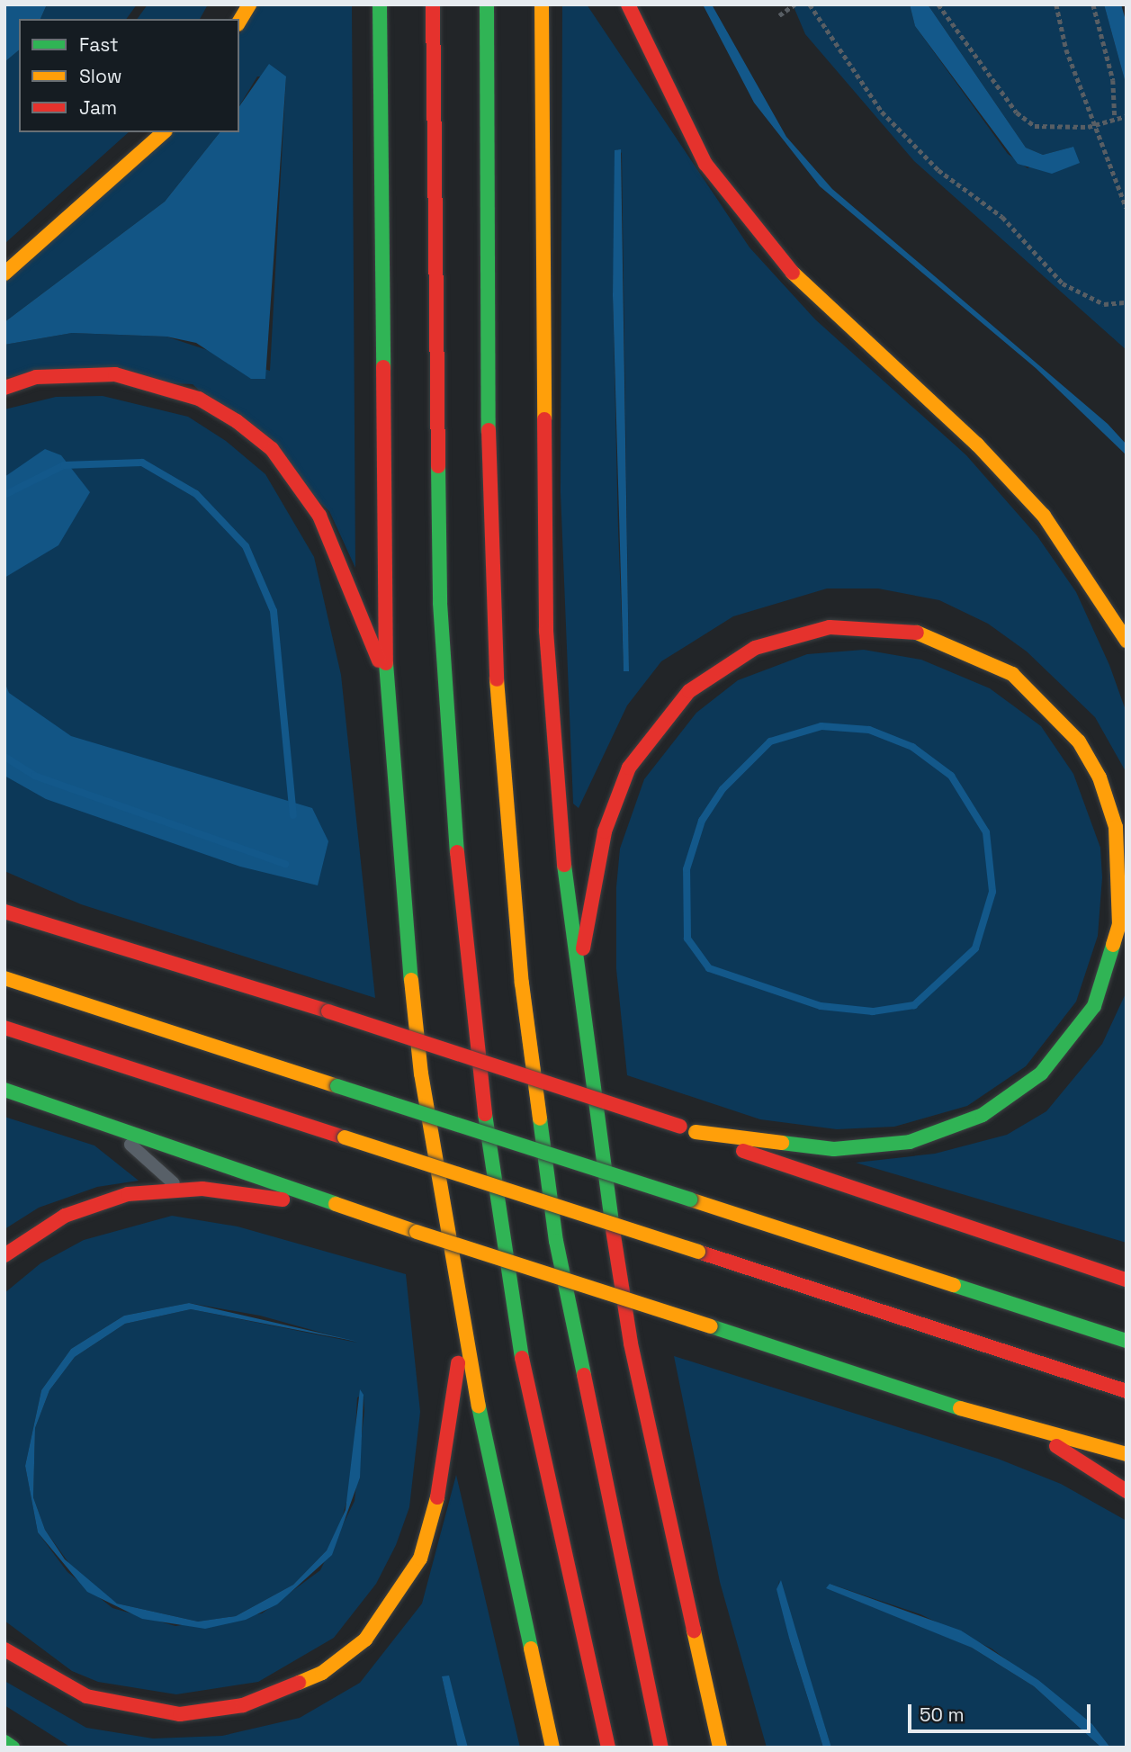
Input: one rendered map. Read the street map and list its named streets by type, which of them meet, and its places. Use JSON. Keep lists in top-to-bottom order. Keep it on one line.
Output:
{"legend":["Fast","Slow","Jam"],"scale_bar":"50 m"}
